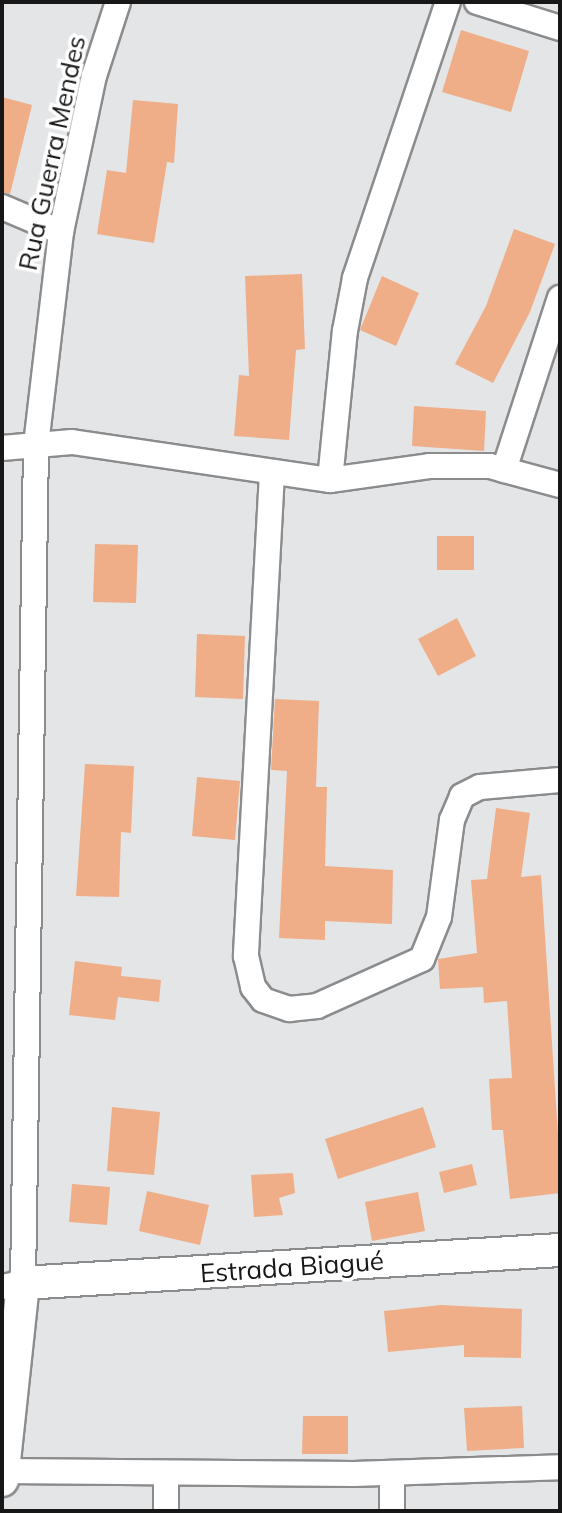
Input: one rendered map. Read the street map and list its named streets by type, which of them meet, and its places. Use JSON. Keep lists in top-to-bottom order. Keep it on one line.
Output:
{"streets":{"main road":["Estrada Biagué"],"street":["Rua Guerra Mendes"]},"crossings":[["Rua Guerra Mendes","Estrada Biagué"]]}
